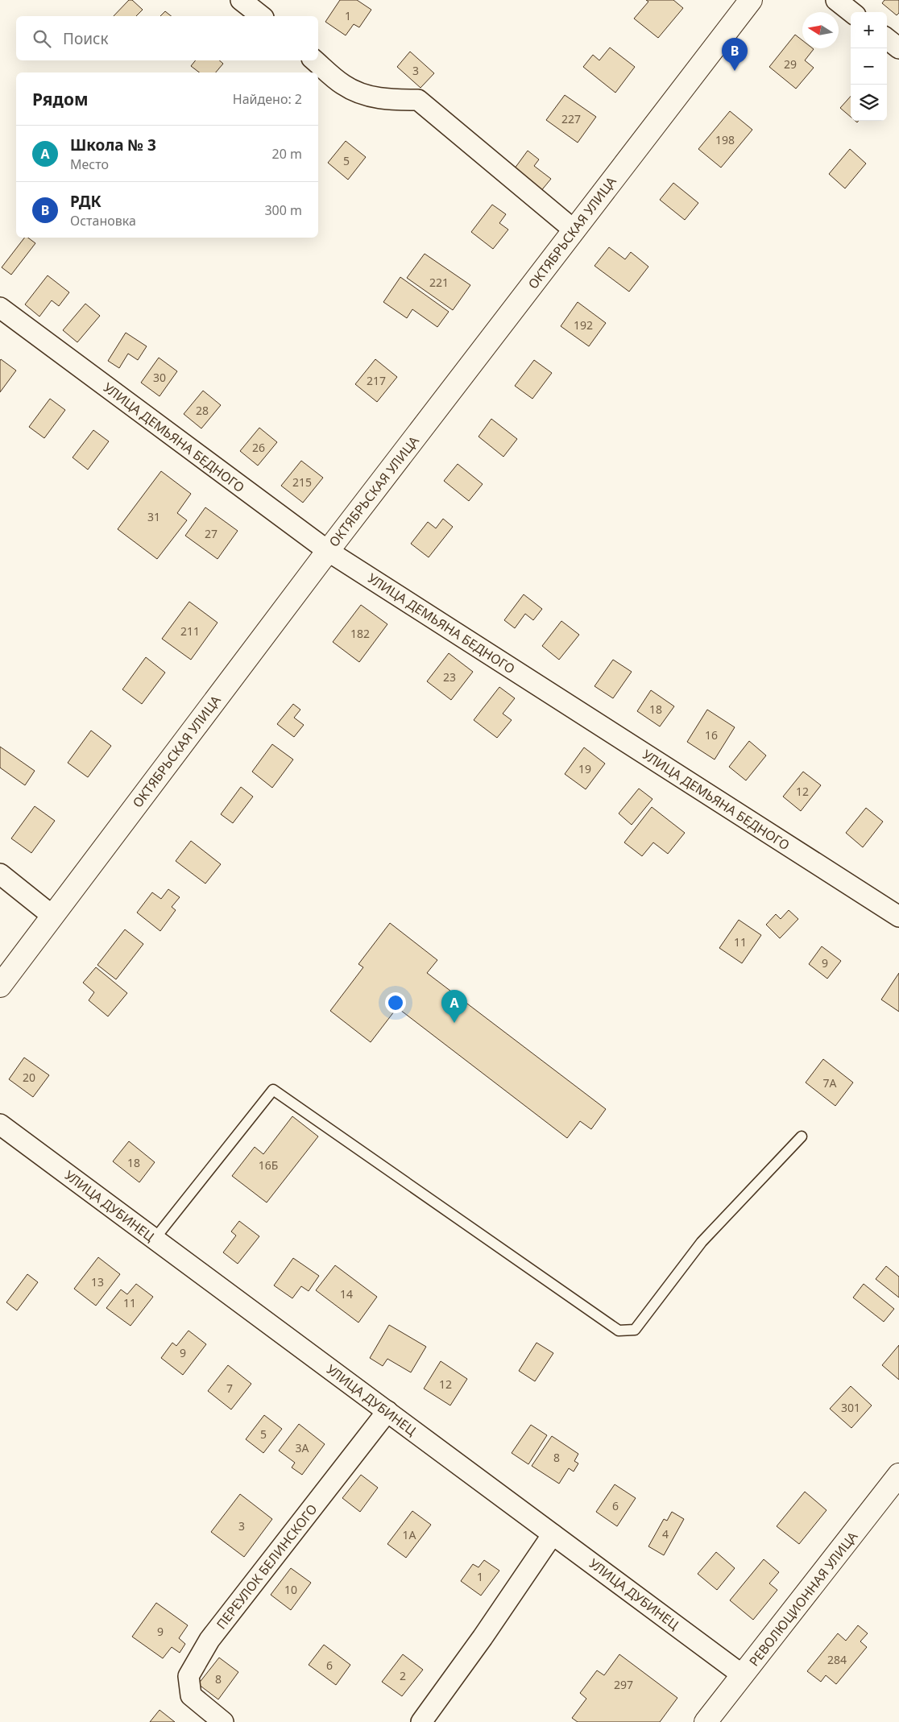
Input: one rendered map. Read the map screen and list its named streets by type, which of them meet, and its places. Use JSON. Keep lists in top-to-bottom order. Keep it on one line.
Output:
{"streets":{"main road":["ОКТЯБРЬСКАЯ УЛИЦА","РЕВОЛЮЦИОННАЯ УЛИЦА"],"street":["УЛИЦА ДЕМЬЯНА БЕДНОГО","УЛИЦА ДУБИНЕЦ","ПЕРЕУЛОК БЕЛИНСКОГО"]},"crossings":[["ОКТЯБРЬСКАЯ УЛИЦА","УЛИЦА ДЕМЬЯНА БЕДНОГО"],["УЛИЦА ДУБИНЕЦ","ПЕРЕУЛОК БЕЛИНСКОГО"],["УЛИЦА ДУБИНЕЦ","РЕВОЛЮЦИОННАЯ УЛИЦА"]],"house_numbers":["1","29","3","227","198","5","221","192","30","217","28","26","215","31","27","211","182","23","18","16","19","12","11","9","20","7А","18","16Б","13","14","11","9","12","7","301","5","3А","8","6","3","4","1А","1","10","9","284","6","2","8","297"],"north":"left","page":{"map_buttons":["+","−"],"search":"Поиск","pins":["B","A"],"heading":["Рядом","Найдено: 2"],"list":[{"mark":"A","name":"Школа № 3","note":"Место","value":"20 m"},{"mark":"B","name":"РДК","note":"Остановка","value":"300 m"}]}}
